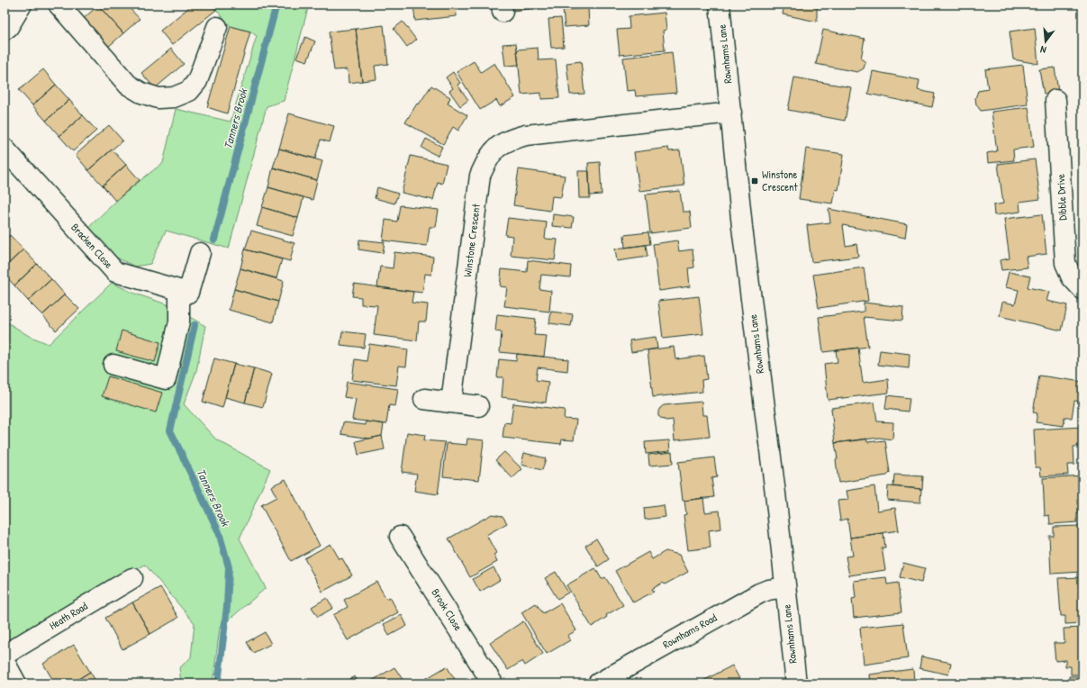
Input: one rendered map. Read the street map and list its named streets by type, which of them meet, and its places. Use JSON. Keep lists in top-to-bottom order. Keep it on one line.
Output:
{"streets":{"street":["Rownhams Lane","Dibble Drive","Winstone Crescent","Bracken Close","Brook Close","Heath Road","Rownhams Road"]},"crossings":[["Rownhams Lane","Winstone Crescent"],["Rownhams Lane","Rownhams Road"]],"water":["Tanners Brook"],"places":{"transit":["Winstone Crescent"]},"north":"bottom"}
